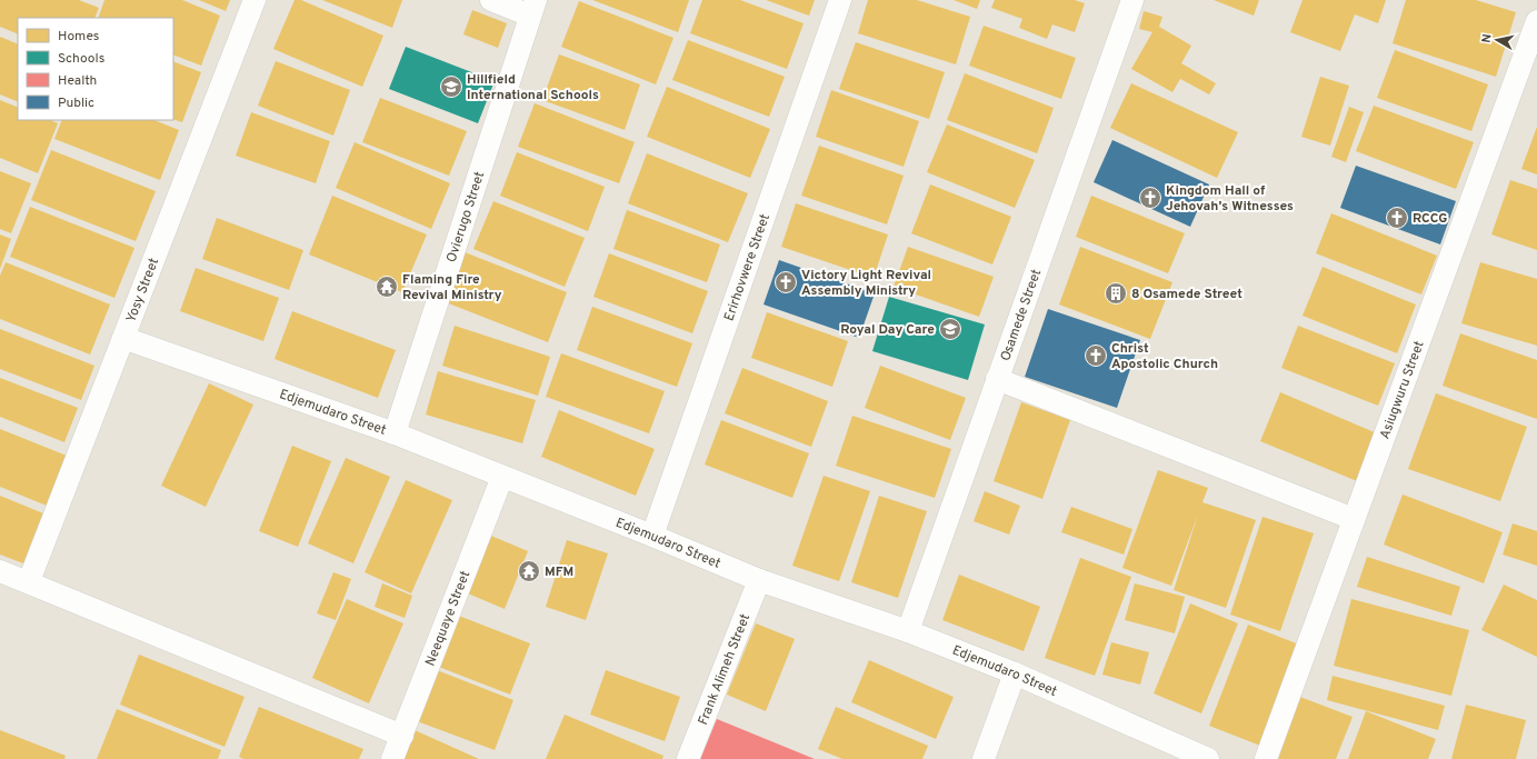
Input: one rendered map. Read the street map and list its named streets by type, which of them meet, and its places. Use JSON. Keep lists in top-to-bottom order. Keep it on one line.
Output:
{"streets":{"street":["Ovierugo Street","Erirhovwere Street","Yosy Street","Osamede Street","Asiugwuru Street","Edjemudaro Street","Neequaye Street","Frank Alimeh Street"]},"crossings":[["Ovierugo Street","Edjemudaro Street"],["Erirhovwere Street","Edjemudaro Street"],["Yosy Street","Edjemudaro Street"],["Osamede Street","Edjemudaro Street"],["Edjemudaro Street","Neequaye Street"],["Edjemudaro Street","Frank Alimeh Street"]],"places":{"school or university":["Hillfield International Schools","Royal Day Care"],"church":["Kingdom Hall of Jehovah's Witnesses","RCCG","Victory Light Revival Assembly Ministry","Christ Apostolic Church"],"temple":["Flaming Fire Revival Ministry","MFM"],"building":["8 Osamede Street"]},"legend":["Homes","Schools","Health","Public"],"north":"left"}
